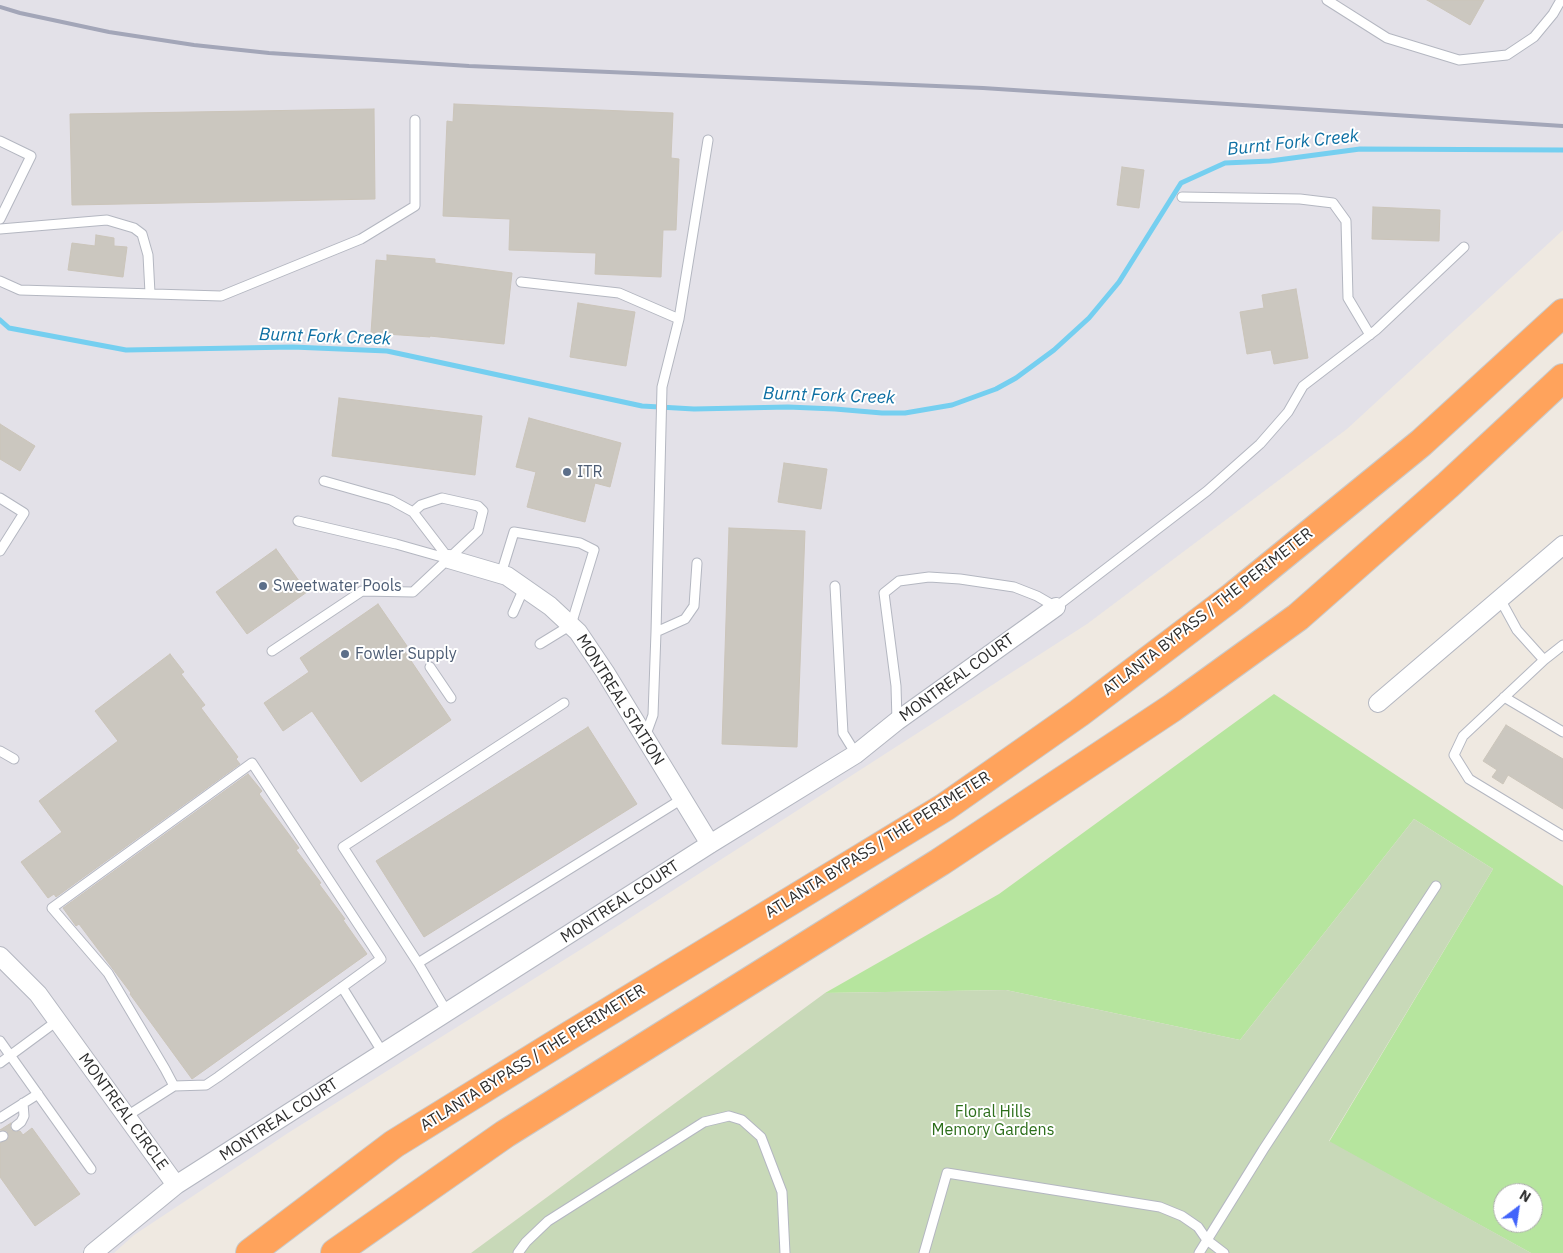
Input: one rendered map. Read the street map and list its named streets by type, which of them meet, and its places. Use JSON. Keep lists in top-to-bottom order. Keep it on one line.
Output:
{"streets":{"highway":["ATLANTA BYPASS / THE PERIMETER"],"street":["MONTREAL COURT","MONTREAL STATION","MONTREAL CIRCLE"]},"crossings":[["MONTREAL COURT","MONTREAL STATION"],["MONTREAL COURT","MONTREAL CIRCLE"]],"water":["Burnt Fork Creek"],"parks":["Floral Hills Memory Gardens"],"places":["ITR","Sweetwater Pools","Fowler Supply"],"north":"top right"}
